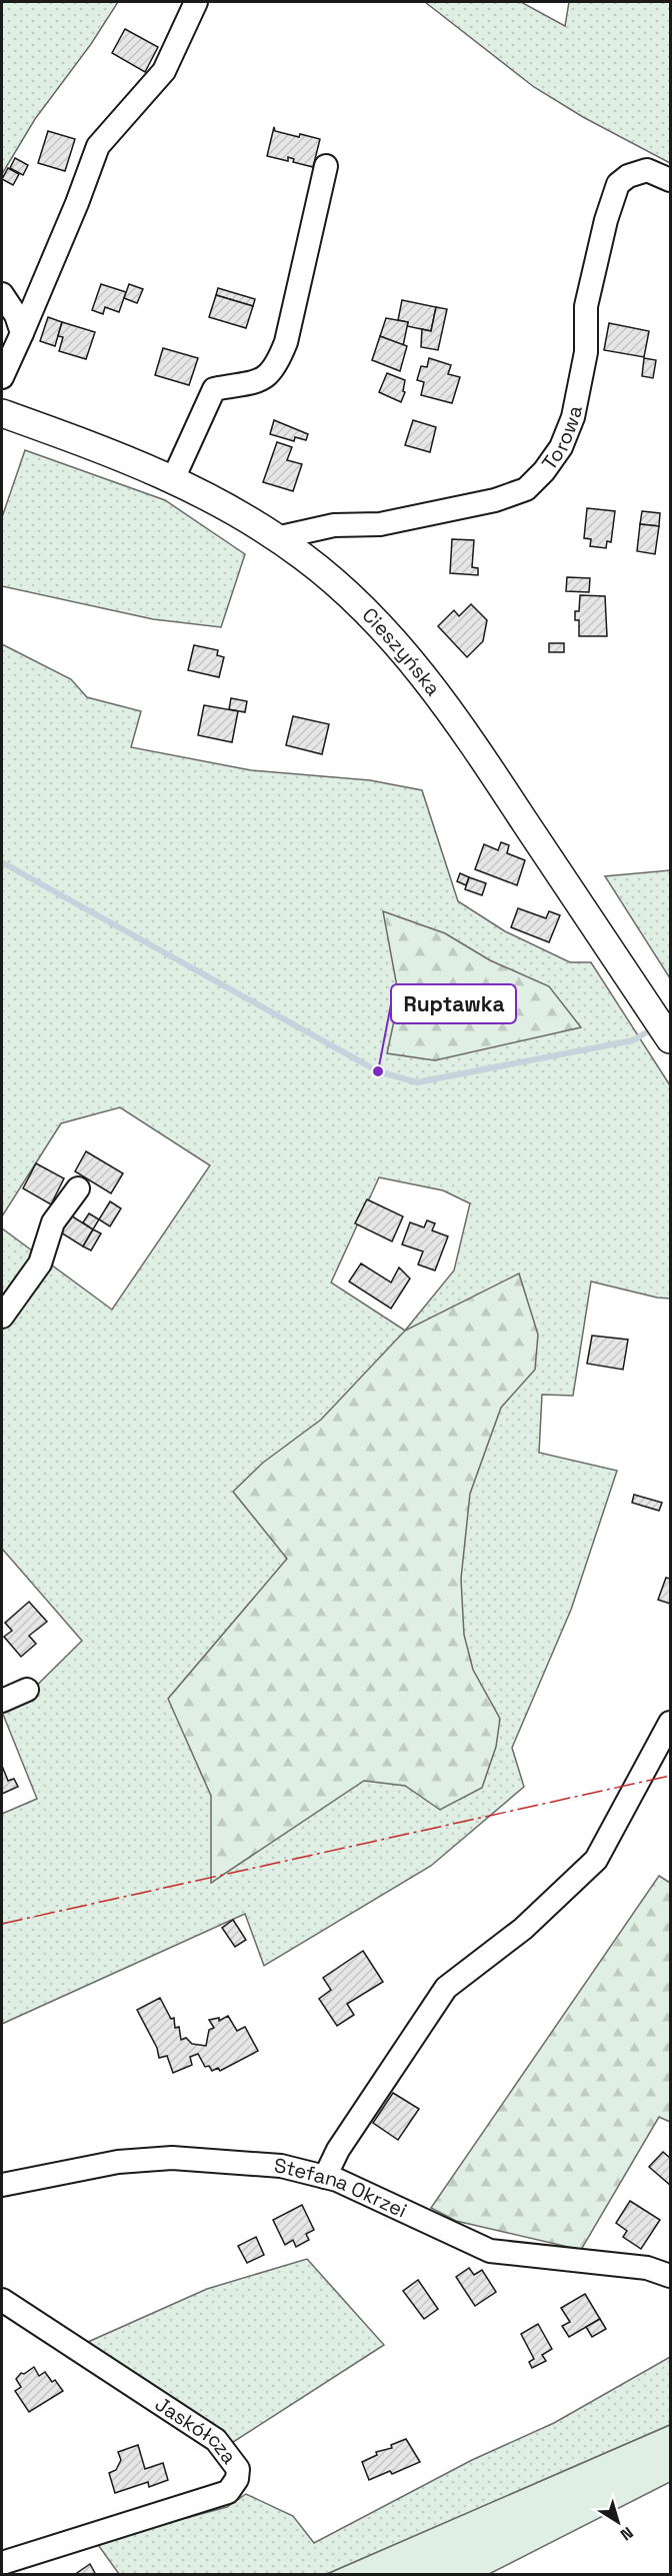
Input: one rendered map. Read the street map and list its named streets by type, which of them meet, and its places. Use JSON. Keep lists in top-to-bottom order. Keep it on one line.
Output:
{"streets":{"main road":["Cieszyńska"],"street":["Torowa","Stefana Okrzei","Jaskółcza"]},"crossings":[["Torowa","Cieszyńska"]],"places":["Ruptawka"],"north":"bottom right"}
